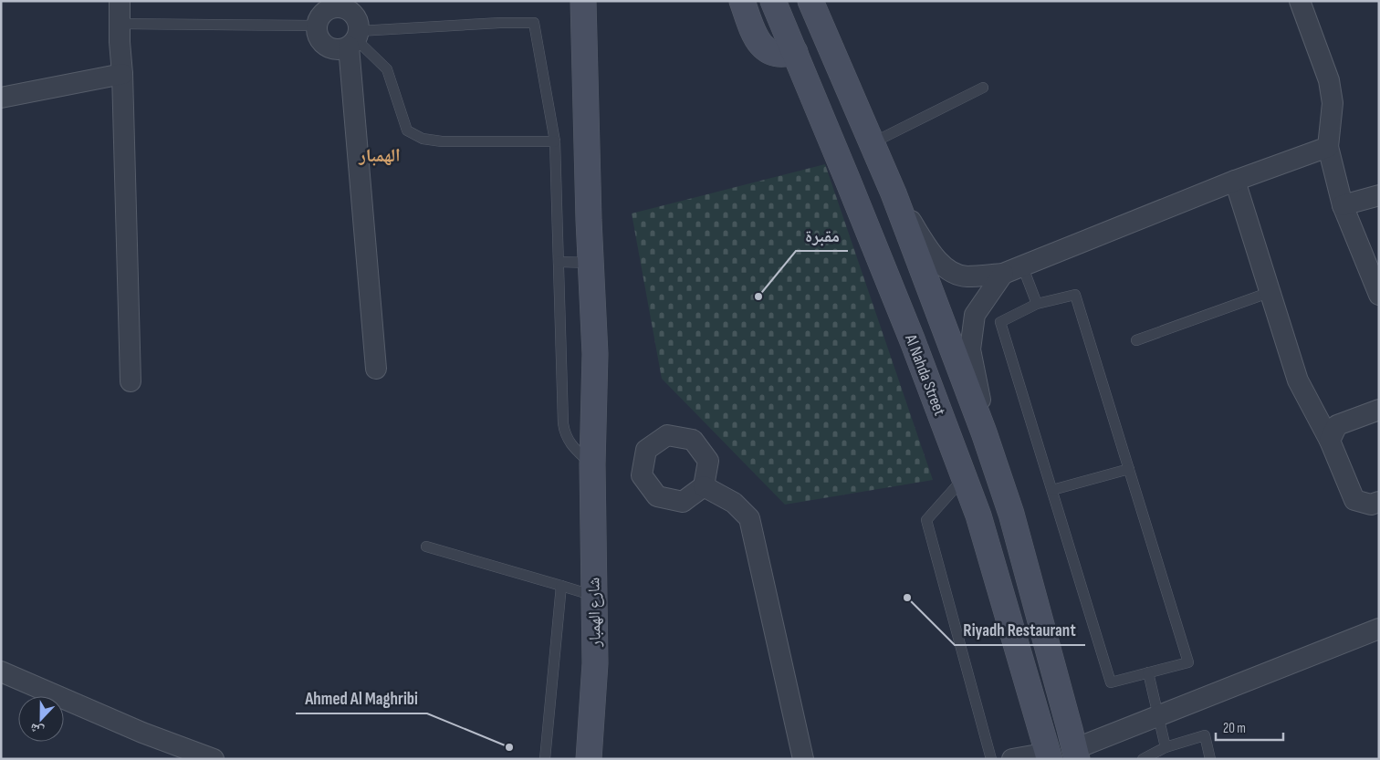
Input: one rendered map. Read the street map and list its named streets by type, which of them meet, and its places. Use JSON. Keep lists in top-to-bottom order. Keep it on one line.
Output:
{"streets":{"main road":["Al Nahda Street","شارع الهمبار"]},"districts":["الهمبار"],"places":["مقبرة","Riyadh Restaurant","Ahmed Al Maghribi"],"scale_bar":"20 m","north":"bottom"}
